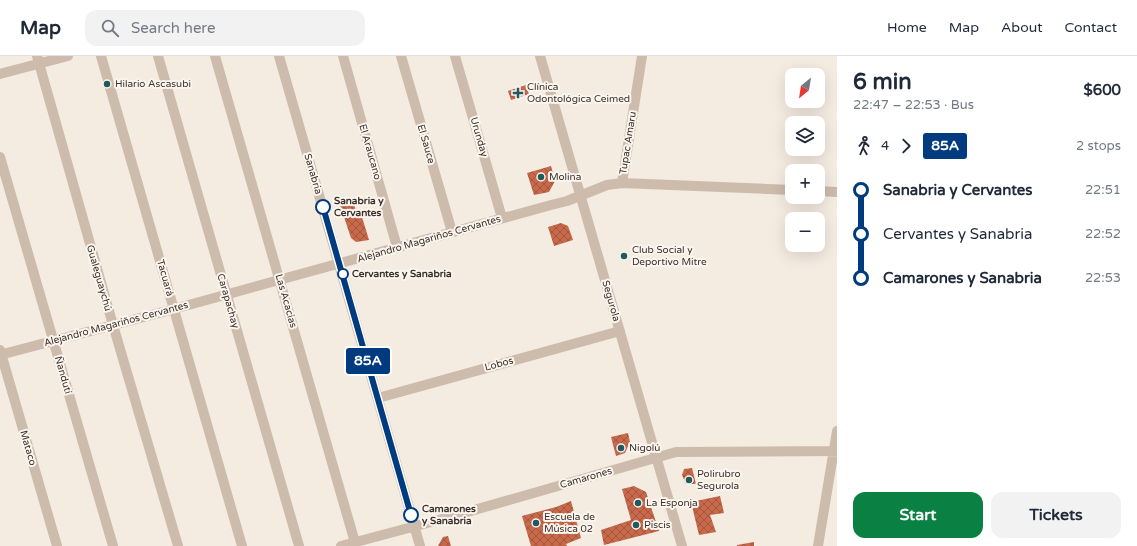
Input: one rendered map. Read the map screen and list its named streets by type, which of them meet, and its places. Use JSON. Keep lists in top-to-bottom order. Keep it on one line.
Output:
{"streets":{"street":["Urunday","Tupac Amaru","El Sauce","El Araucano","Sanabria","Alejandro Magariños Cervantes","Gualeguaychú","Tacuará","Carapachay","Las Acacias","Segurola","Lobos","Ñandutí","Mataco","Camarones"]},"crossings":[["Urunday","Alejandro Magariños Cervantes"],["Tupac Amaru","Alejandro Magariños Cervantes"],["El Sauce","Alejandro Magariños Cervantes"],["El Araucano","Alejandro Magariños Cervantes"],["Sanabria","Alejandro Magariños Cervantes"],["Sanabria","Lobos"],["Sanabria","Camarones"],["Alejandro Magariños Cervantes","Gualeguaychú"],["Alejandro Magariños Cervantes","Tacuará"],["Alejandro Magariños Cervantes","Carapachay"],["Alejandro Magariños Cervantes","Las Acacias"],["Alejandro Magariños Cervantes","Segurola"],["Alejandro Magariños Cervantes","Ñandutí"],["Alejandro Magariños Cervantes","Mataco"],["Las Acacias","Camarones"],["Segurola","Lobos"],["Segurola","Camarones"]],"places":{"other":["Hilario Ascasubi","Molina","Sanabria y Cervantes","Club Social y Deportivo Mitre","Cervantes y Sanabria","Nigolú","Polirubro Segurola","La Esponja","Camarones y Sanabria","Escuela de Música 02","Piscis"],"health":["Clínica Odontológica Ceimed"]},"lines":["bus line 85A"],"north":"bottom left","page":{"header":"Map","search":"Search here","nav":["Home","Map","About","Contact"],"on_map":"85A","heading":["6 min","22:47 – 22:53 · Bus","$600"],"map_buttons":["+","−"],"legs":["4","85A","2 stops"],"list":[{"name":"Sanabria y Cervantes","value":"22:51"},{"name":"Cervantes y Sanabria","value":"22:52"},{"name":"Camarones y Sanabria","value":"22:53"}],"buttons":["Start","Tickets"]}}
